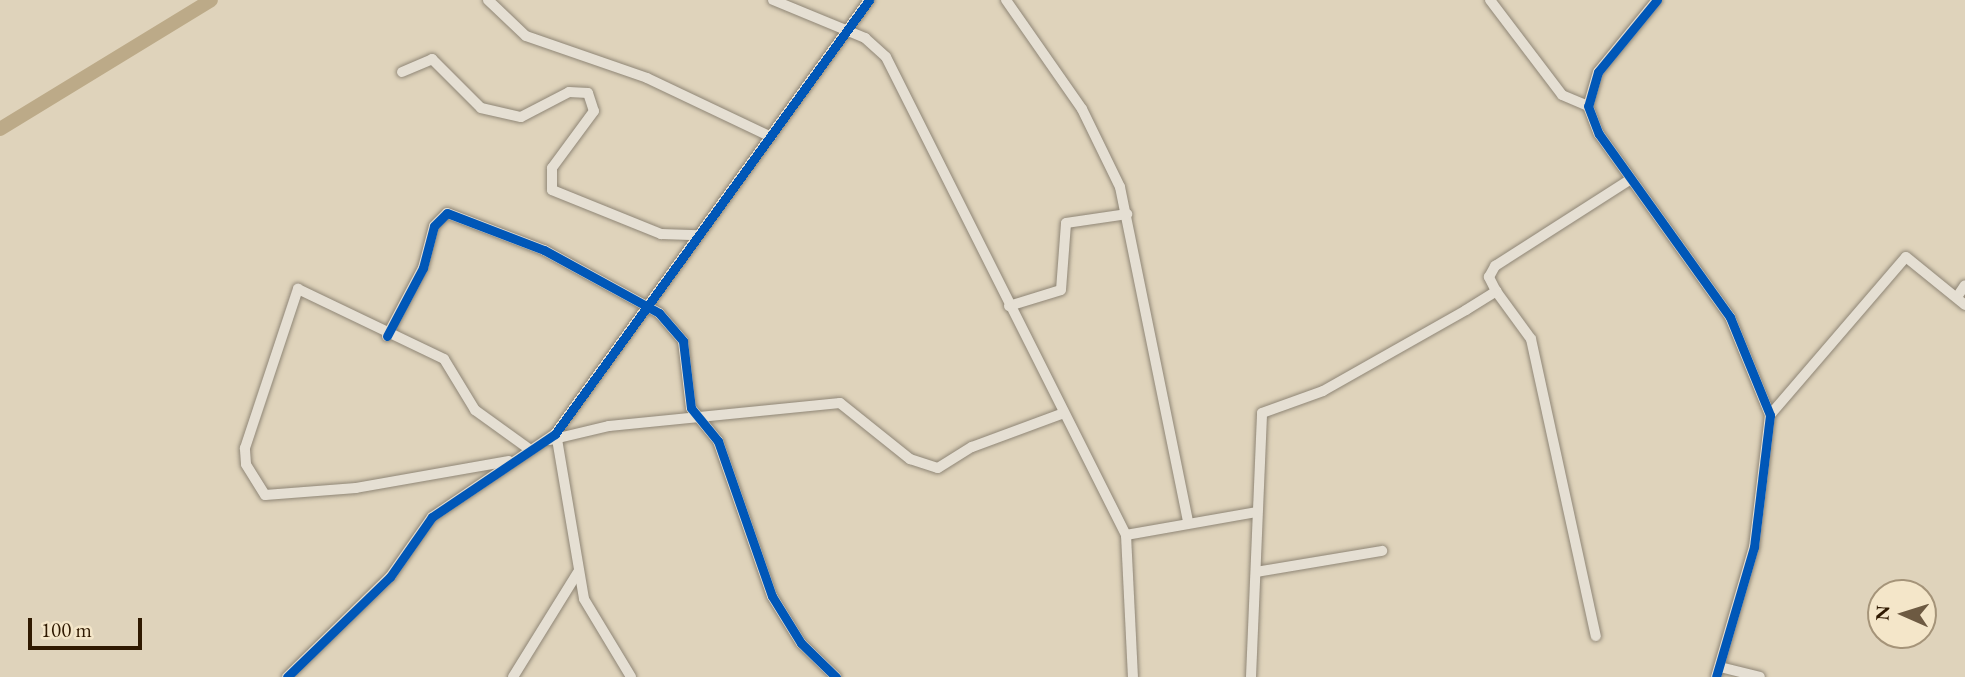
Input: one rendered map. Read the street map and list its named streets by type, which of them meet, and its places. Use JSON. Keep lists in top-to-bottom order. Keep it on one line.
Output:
{"scale_bar":"100 m","north":"left"}
